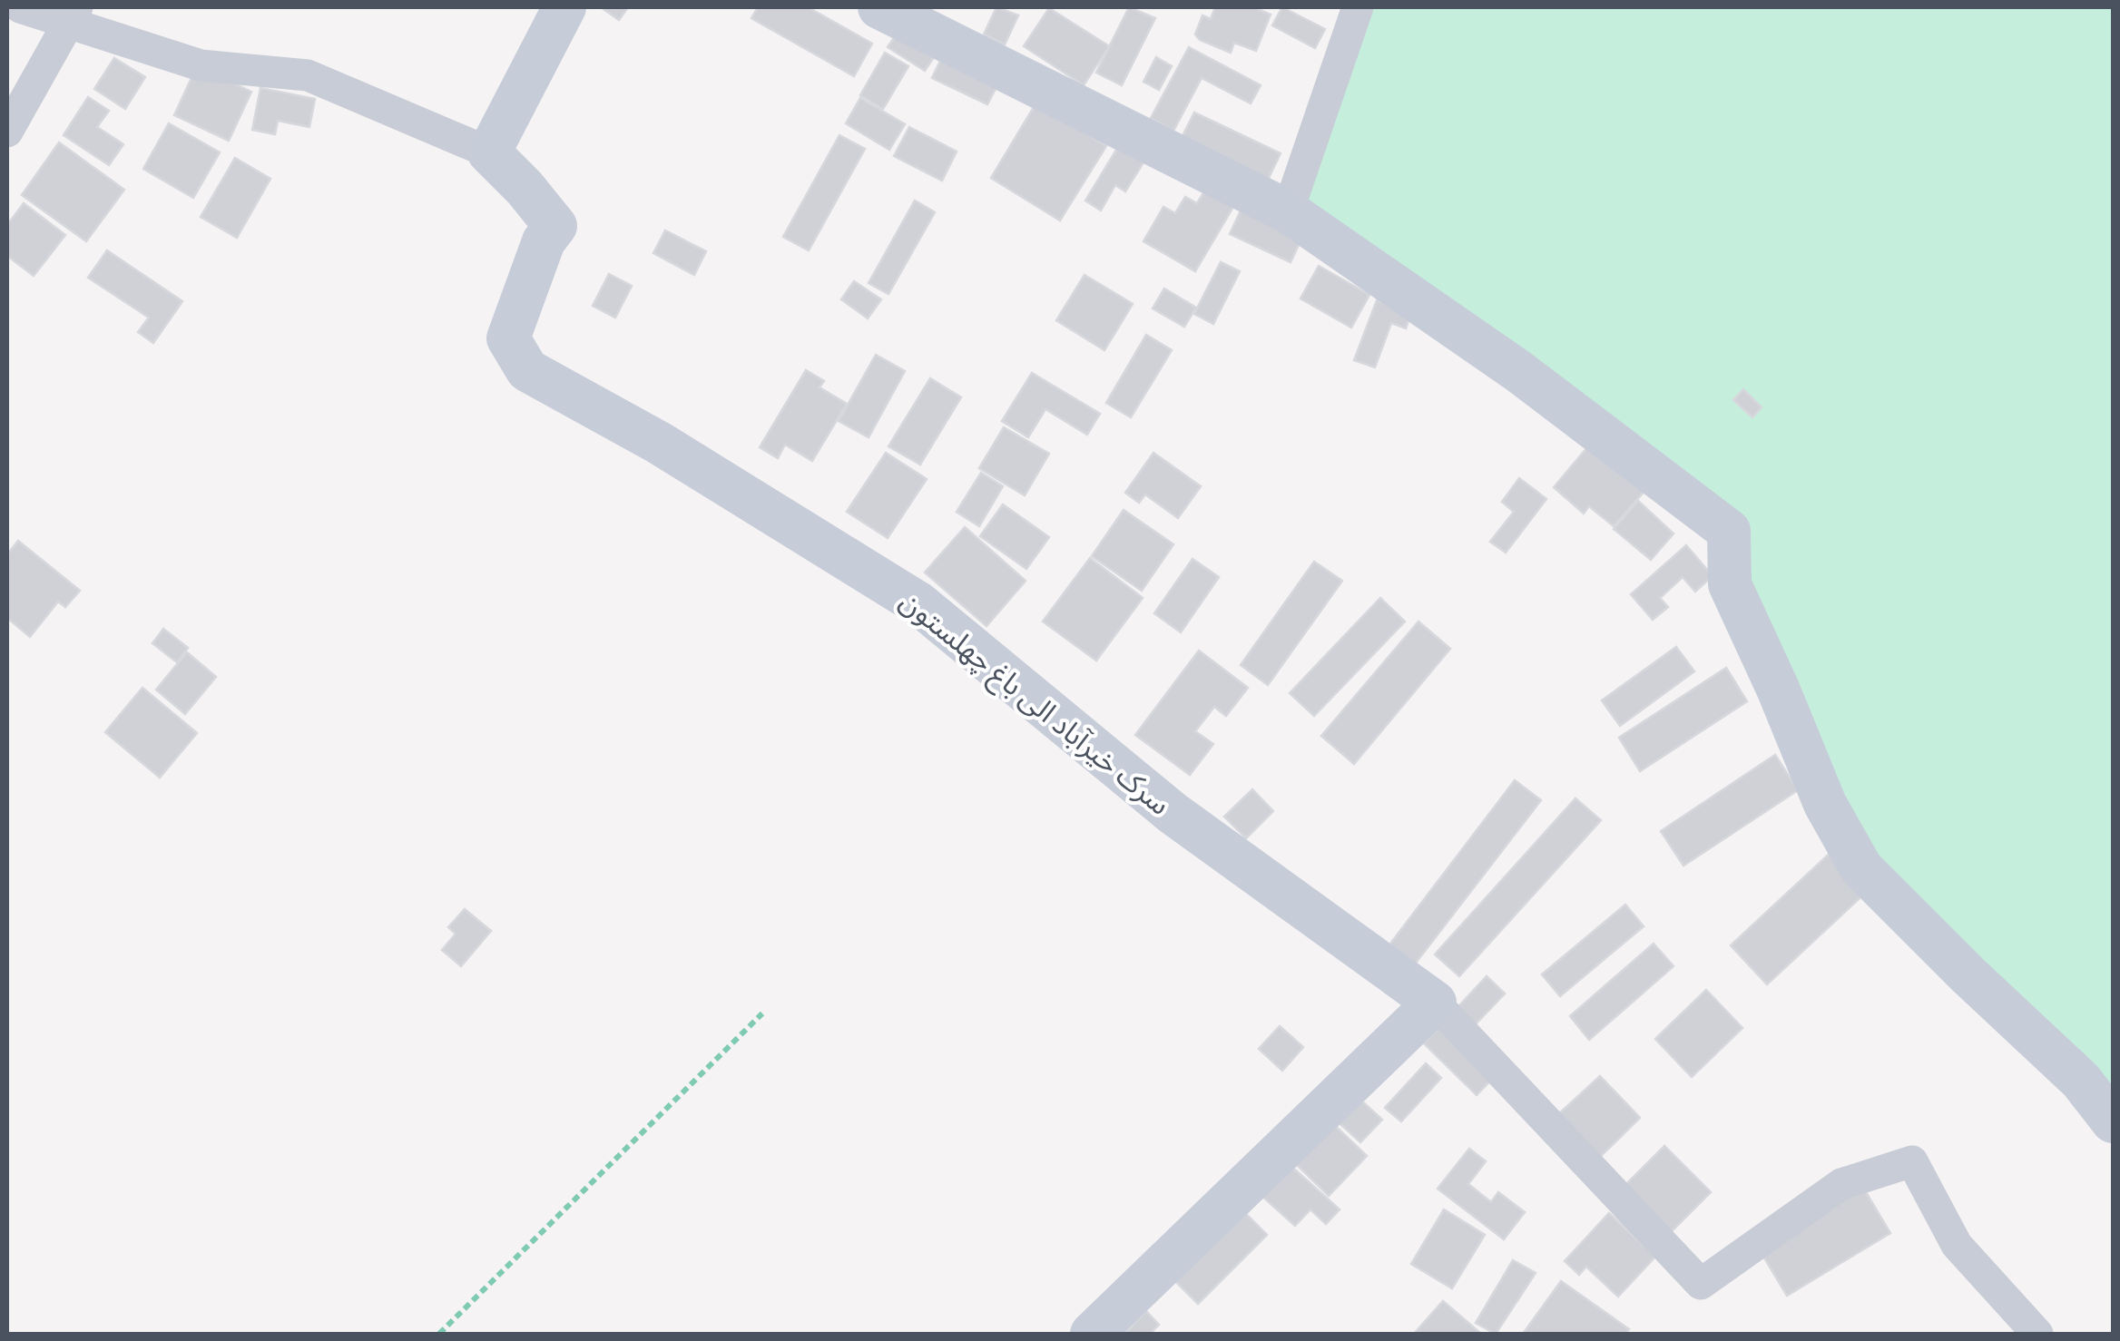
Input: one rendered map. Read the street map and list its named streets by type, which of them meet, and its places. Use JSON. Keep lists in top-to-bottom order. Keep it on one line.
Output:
{"streets":{"street":["سرک خیرآباد الی باغ چهلستون"]}}
